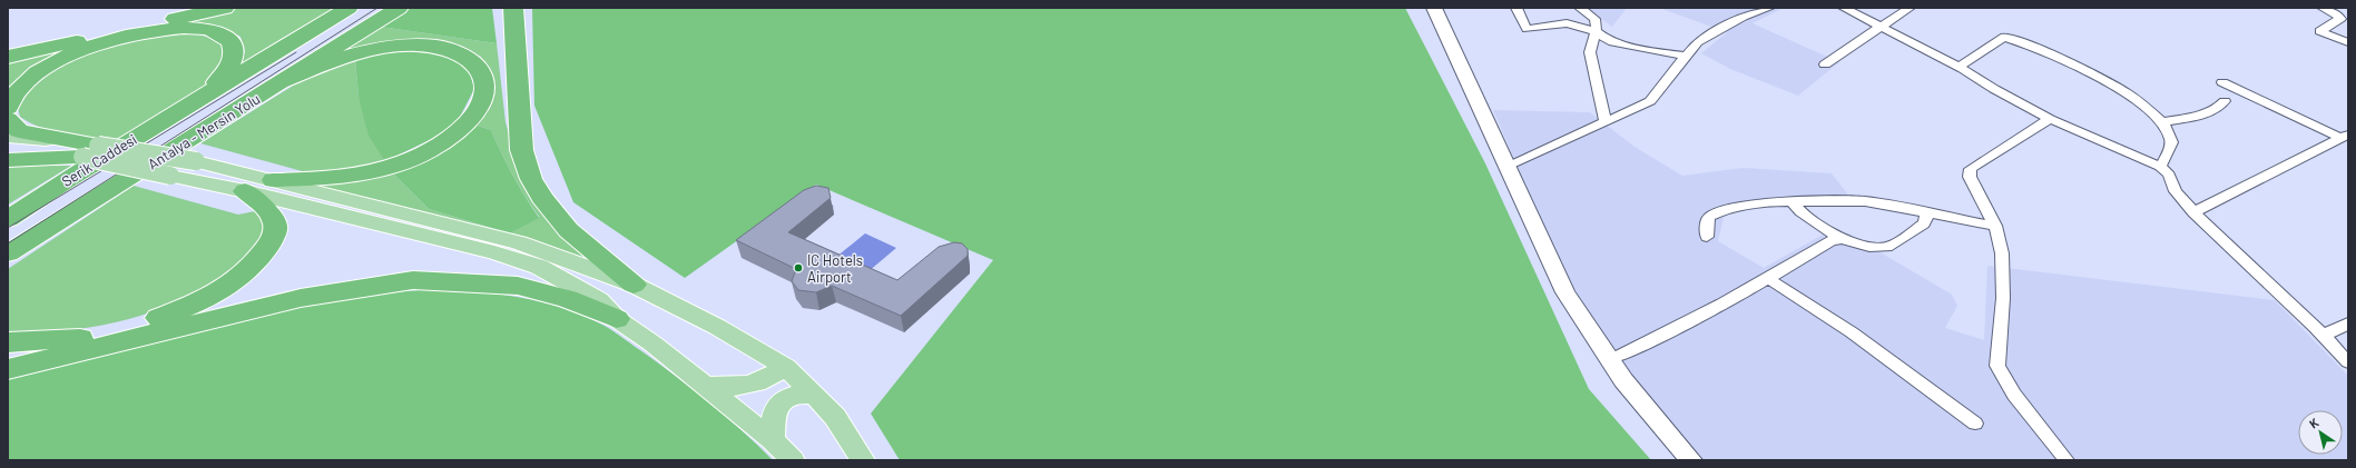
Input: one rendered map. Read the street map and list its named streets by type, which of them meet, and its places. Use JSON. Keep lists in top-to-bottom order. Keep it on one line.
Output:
{"streets":{"highway":["Antalya - Mersin Yolu","Serik Caddesi"]},"crossings":[["Antalya - Mersin Yolu","Serik Caddesi"]],"places":["IC Hotels Airport"],"north":"top left"}
